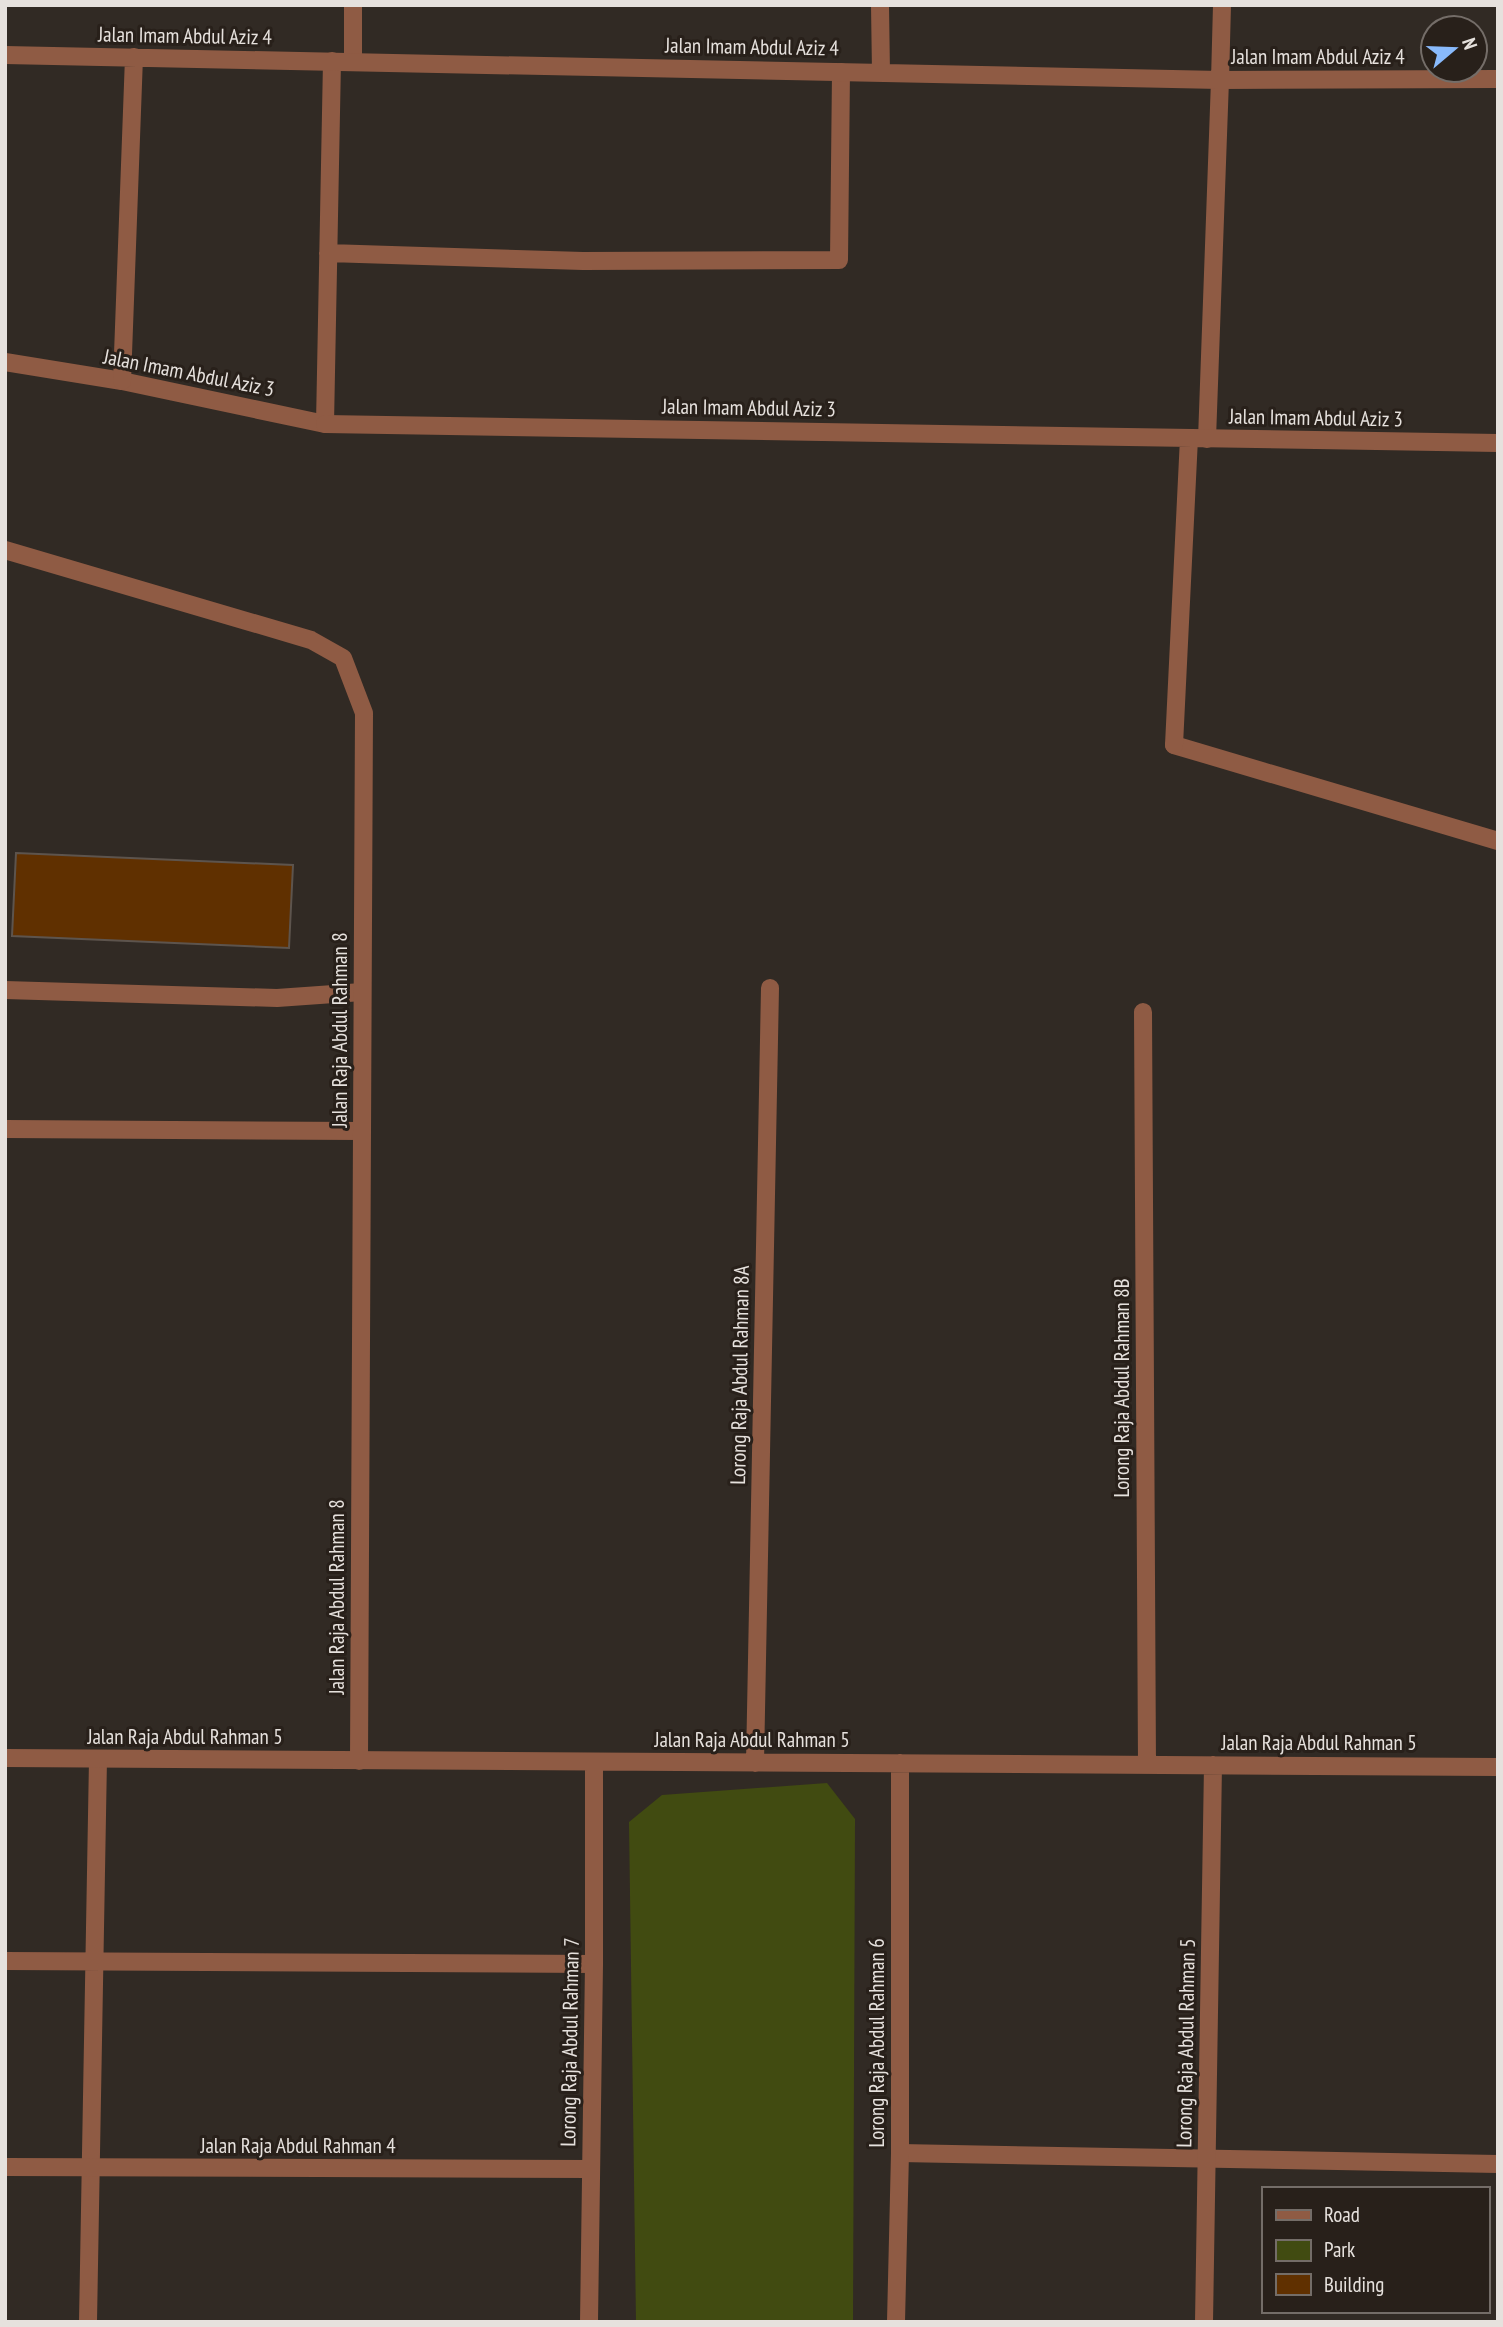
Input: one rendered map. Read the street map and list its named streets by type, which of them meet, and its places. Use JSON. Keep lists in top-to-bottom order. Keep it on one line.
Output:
{"streets":{"street":["Jalan Imam Abdul Aziz 4","Jalan Imam Abdul Aziz 3","Jalan Raja Abdul Rahman 8","Lorong Raja Abdul Rahman 8A","Lorong Raja Abdul Rahman 8B","Jalan Raja Abdul Rahman 5","Lorong Raja Abdul Rahman 7","Lorong Raja Abdul Rahman 6","Lorong Raja Abdul Rahman 5","Jalan Raja Abdul Rahman 4"]},"crossings":[["Jalan Raja Abdul Rahman 8","Jalan Raja Abdul Rahman 5"],["Lorong Raja Abdul Rahman 8A","Jalan Raja Abdul Rahman 5"],["Lorong Raja Abdul Rahman 8B","Jalan Raja Abdul Rahman 5"],["Jalan Raja Abdul Rahman 5","Lorong Raja Abdul Rahman 7"],["Jalan Raja Abdul Rahman 5","Lorong Raja Abdul Rahman 6"],["Jalan Raja Abdul Rahman 5","Lorong Raja Abdul Rahman 5"],["Lorong Raja Abdul Rahman 7","Jalan Raja Abdul Rahman 4"]],"legend":["Road","Park","Building"],"north":"right"}
